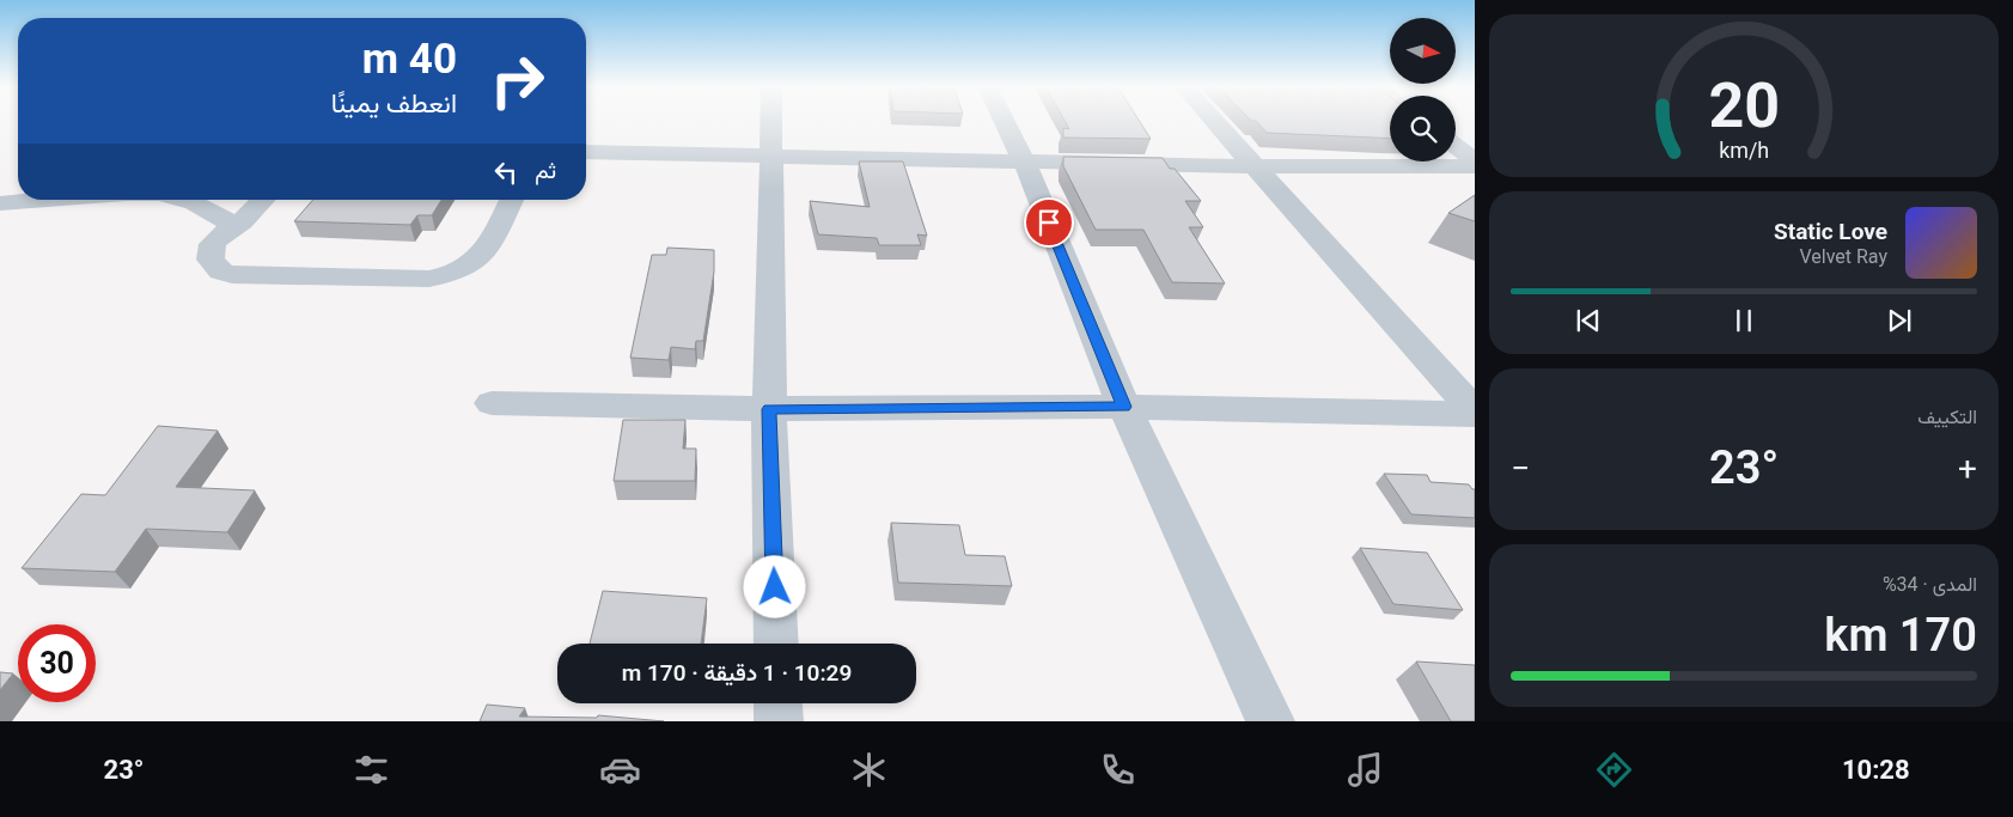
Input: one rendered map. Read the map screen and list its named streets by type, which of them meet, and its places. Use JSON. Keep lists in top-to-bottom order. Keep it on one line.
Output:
{"north":"right","page":{"turn":["40 m","انعطف يمينًا"],"then":"ثم","song":["Static Love","Velvet Ray"],"tile":["التكييف",["المدى · 34%","170 km"]],"heat":["−","23°","+"],"limit":"30","trip":"10:29 · 1 دقيقة · 170 m","tabs":["10:28","23°"],"gauge":["20","km/h"]}}
